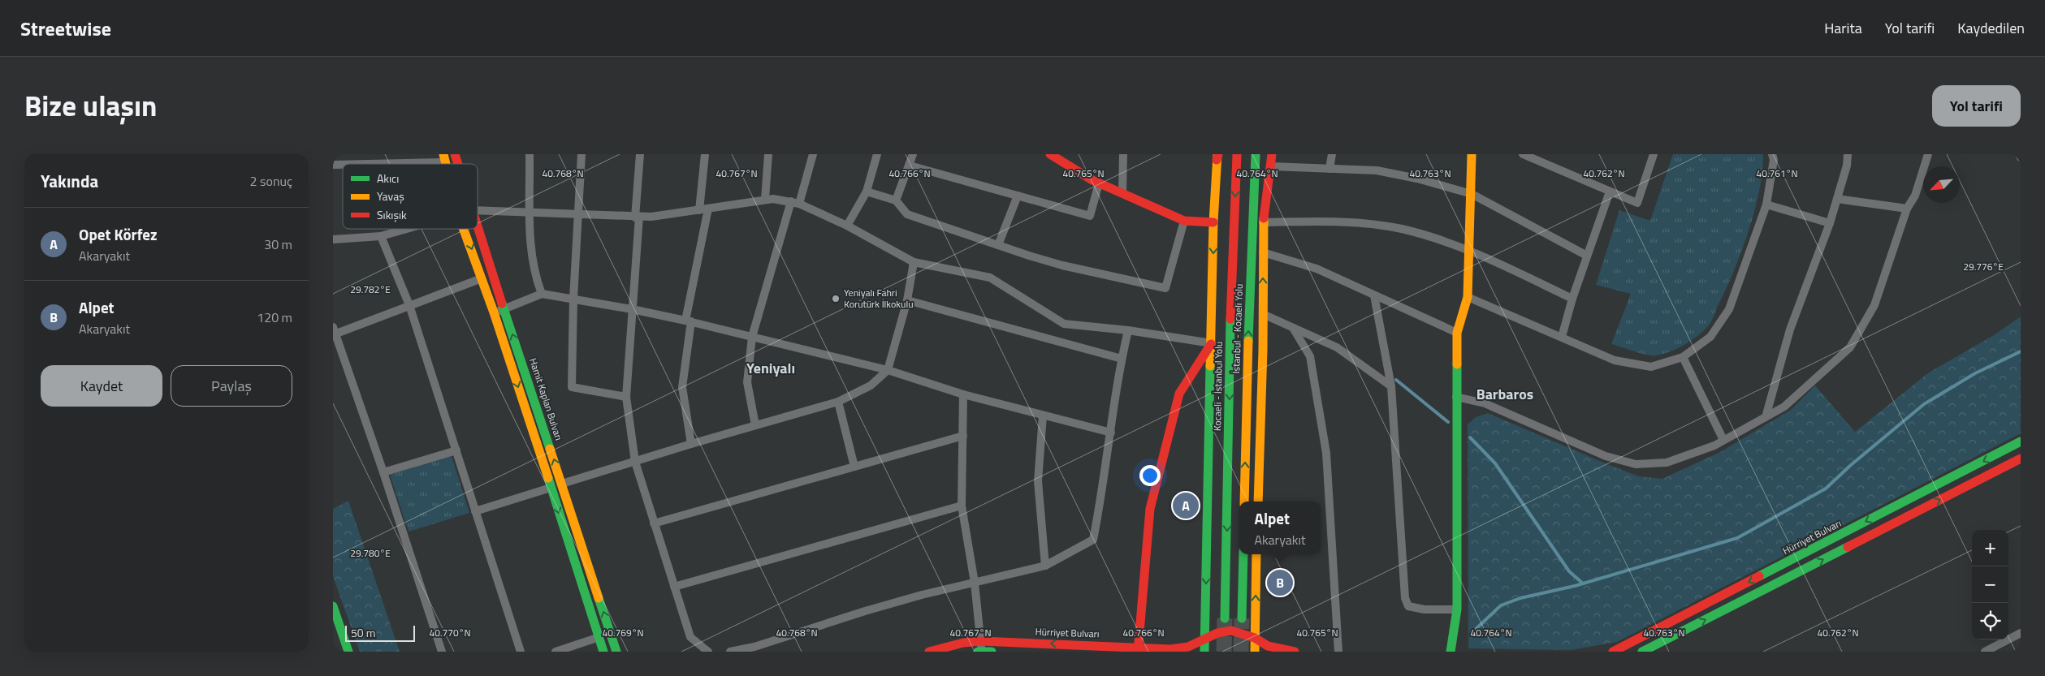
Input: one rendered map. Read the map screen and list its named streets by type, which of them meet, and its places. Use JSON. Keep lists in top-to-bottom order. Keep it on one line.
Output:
{"streets":{"main road":["İstanbul - Kocaeli Yolu","Kocaeli - İstanbul Yolu","Hamit Kaplan Bulvarı","Hürriyet Bulvarı"]},"districts":["Yeniyalı","Barbaros"],"places":["Yeniyalı Fahri Korutürk İlkokulu"],"legend":["Akıcı","Yavaş","Sıkışık"],"scale_bar":"50 m","north":"bottom left","page":{"header":"Streetwise","nav":["Harita","Yol tarifi","Kaydedilen"],"title":"Bize ulaşın","buttons":["Yol tarifi",["Kaydet","Paylaş"]],"heading":["Yakında","2 sonuç"],"list":[{"mark":"A","name":"Opet Körfez","note":"Akaryakıt","value":"30 m"},{"mark":"B","name":"Alpet","note":"Akaryakıt","value":"120 m"}],"pins":["A","B"],"popup":["Alpet","Akaryakıt"],"map_buttons":["+","−"],"scale":"50 m"},"coordinates":["40.768°N","40.767°N","40.766°N","40.765°N","40.764°N","40.763°N","40.762°N","40.761°N","29.776°E","29.782°E","29.780°E","40.770°N","40.769°N"]}
